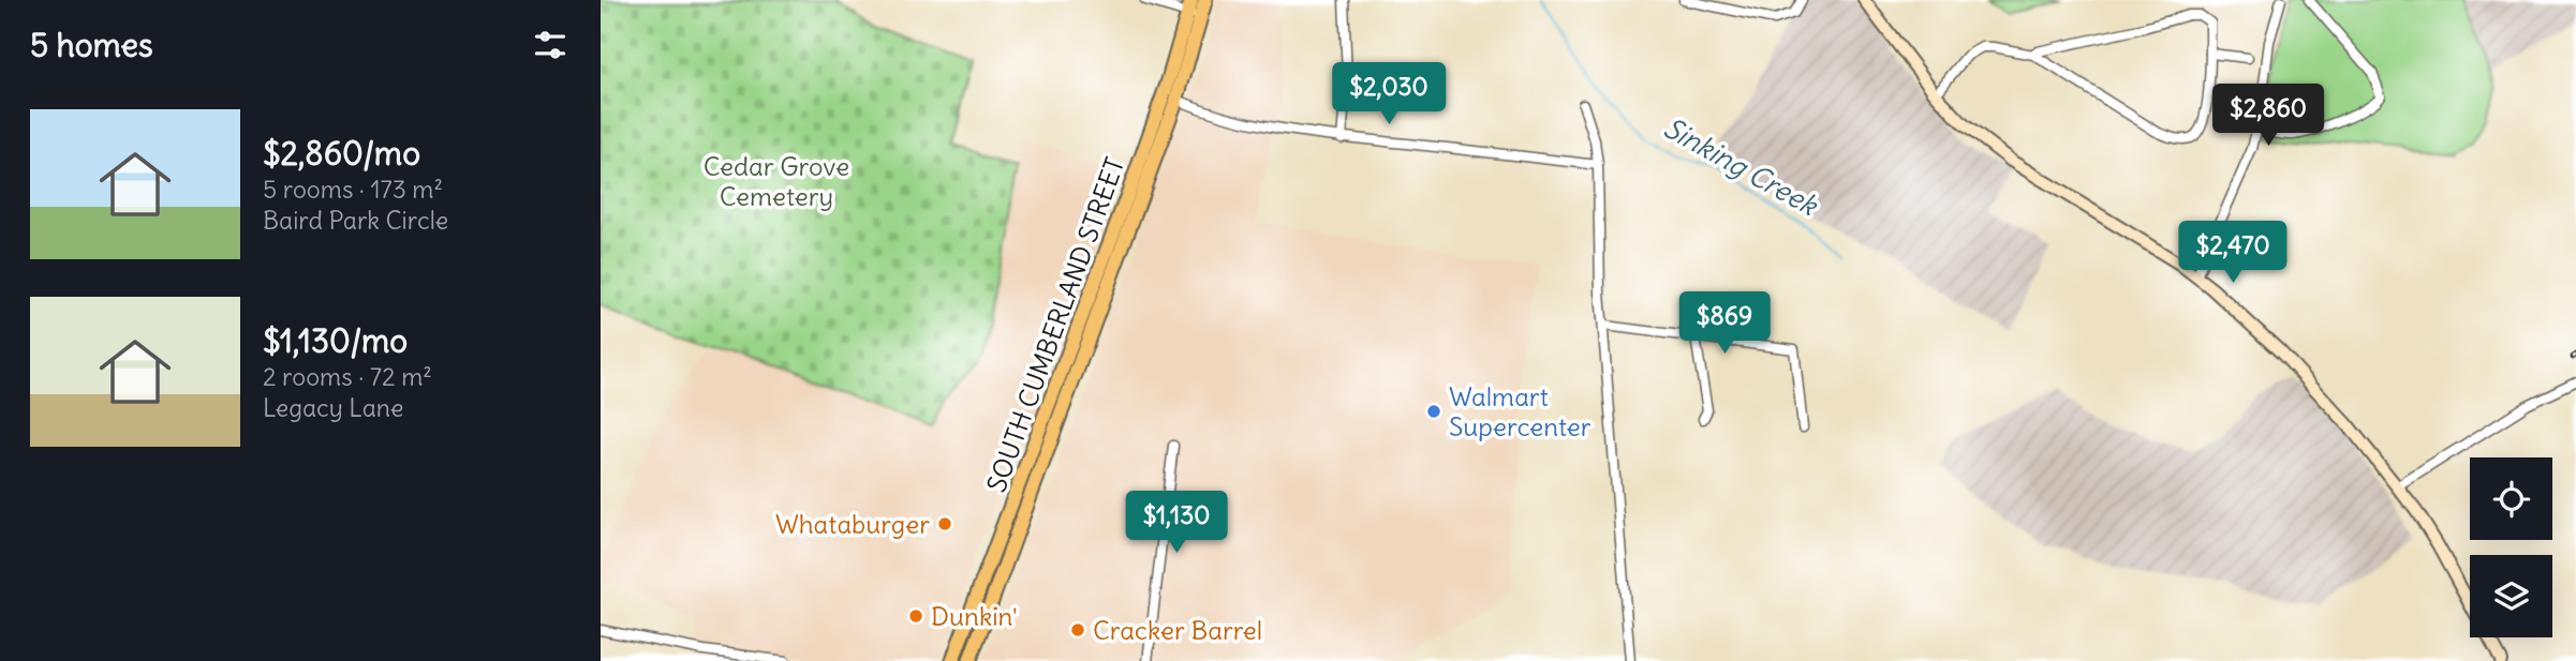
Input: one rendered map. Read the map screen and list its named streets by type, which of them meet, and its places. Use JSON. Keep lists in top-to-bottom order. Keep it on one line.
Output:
{"streets":{"main road":["SOUTH CUMBERLAND STREET"]},"water":["Sinking Creek"],"parks":["Cedar Grove Cemetery"],"places":["Walmart Supercenter","Whataburger","Dunkin'","Cracker Barrel"],"page":{"heading":"5 homes","price":["$2,030","$2,860","$2,470","$869","$1,130"],"list":[{"name":"$2,860/mo","note":"5 rooms · 173 m² · Baird Park Circle"},{"name":"$1,130/mo","note":"2 rooms · 72 m² · Legacy Lane"}]}}
